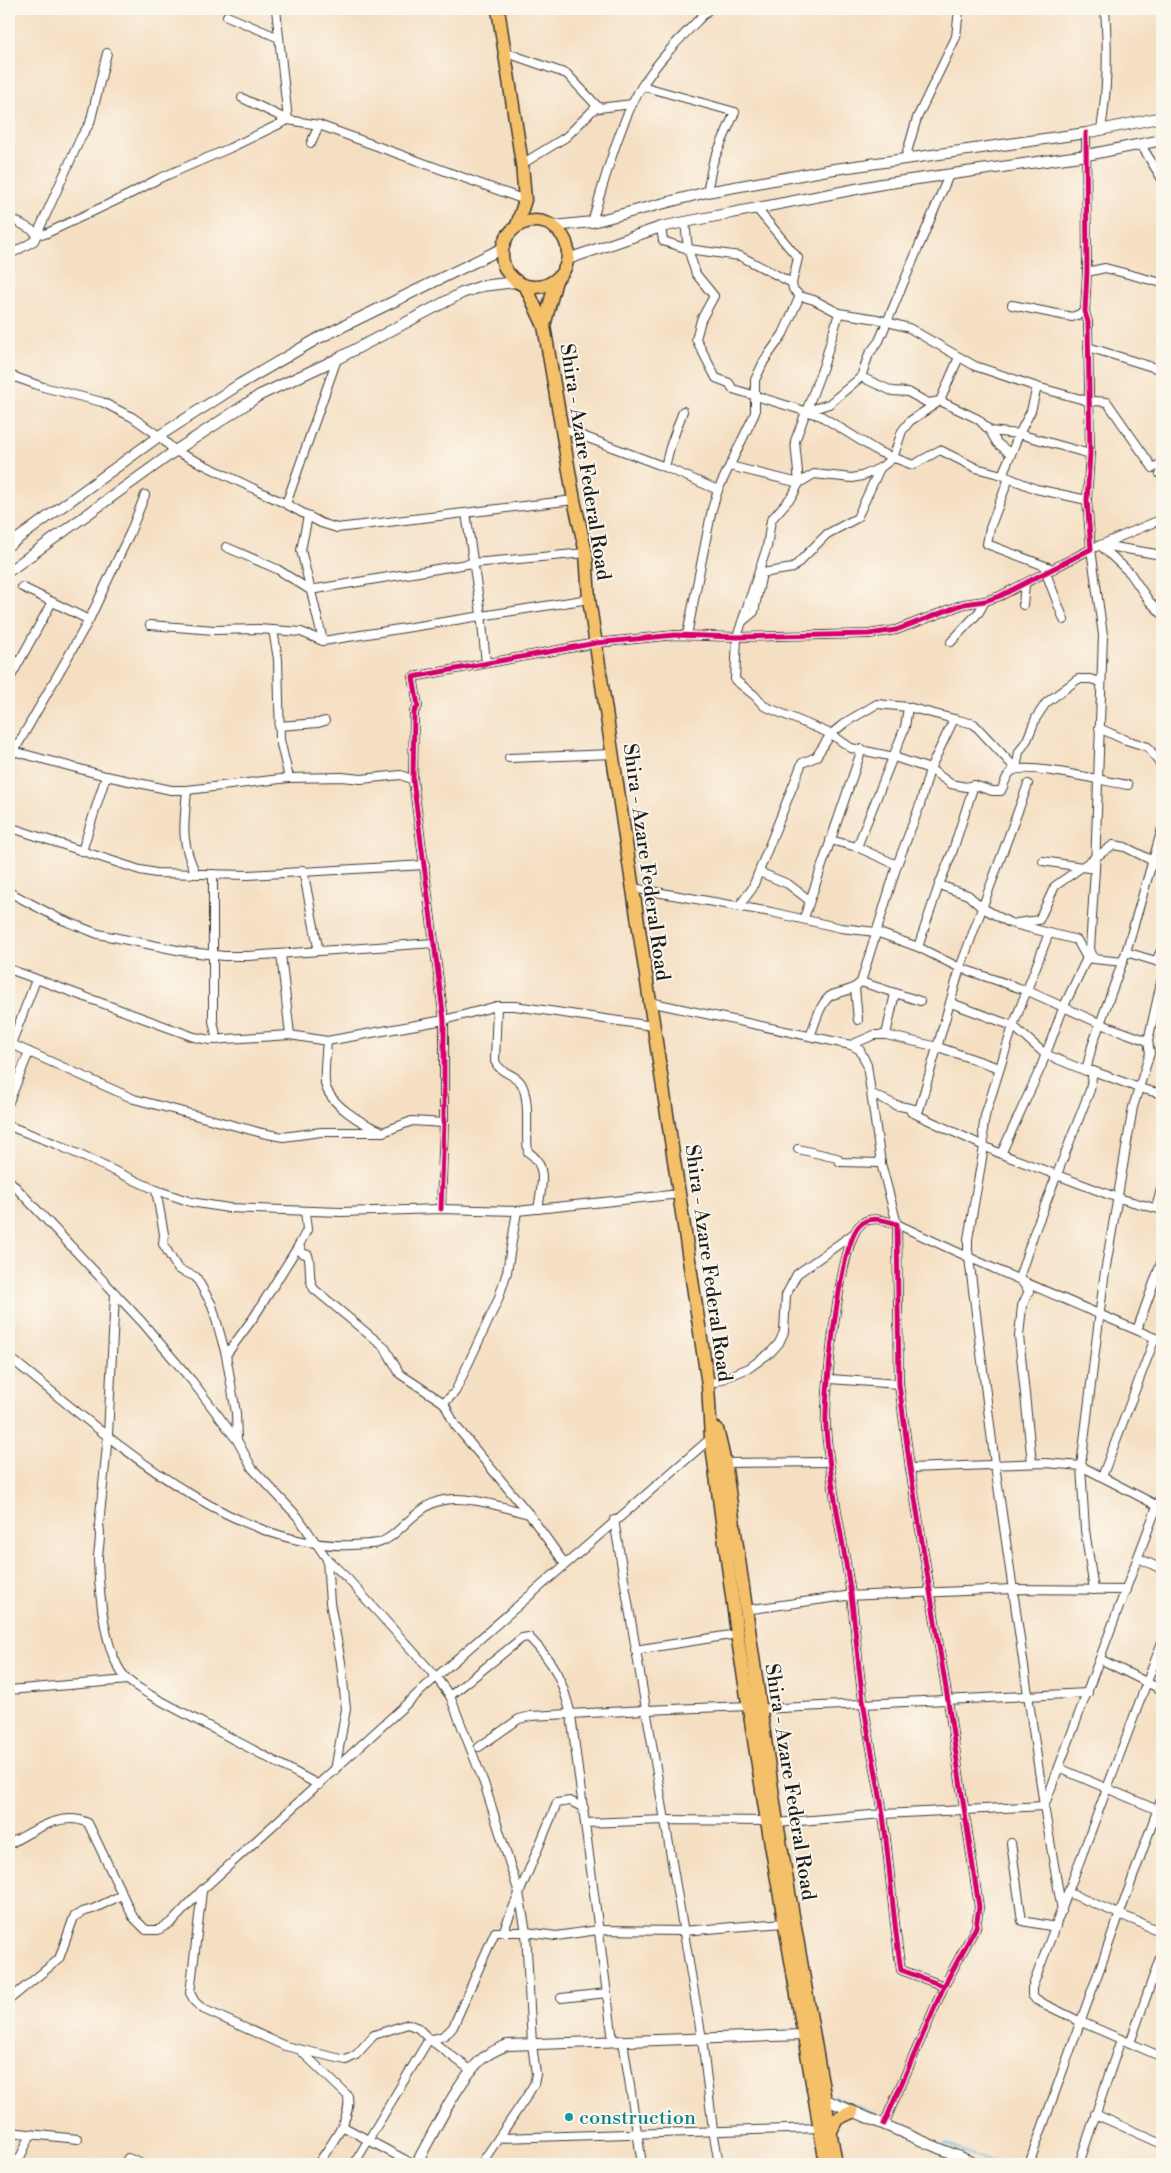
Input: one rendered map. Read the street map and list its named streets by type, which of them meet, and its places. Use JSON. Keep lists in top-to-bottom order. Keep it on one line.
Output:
{"streets":{"main road":["Shira - Azare Federal Road"]},"places":["construction"]}
